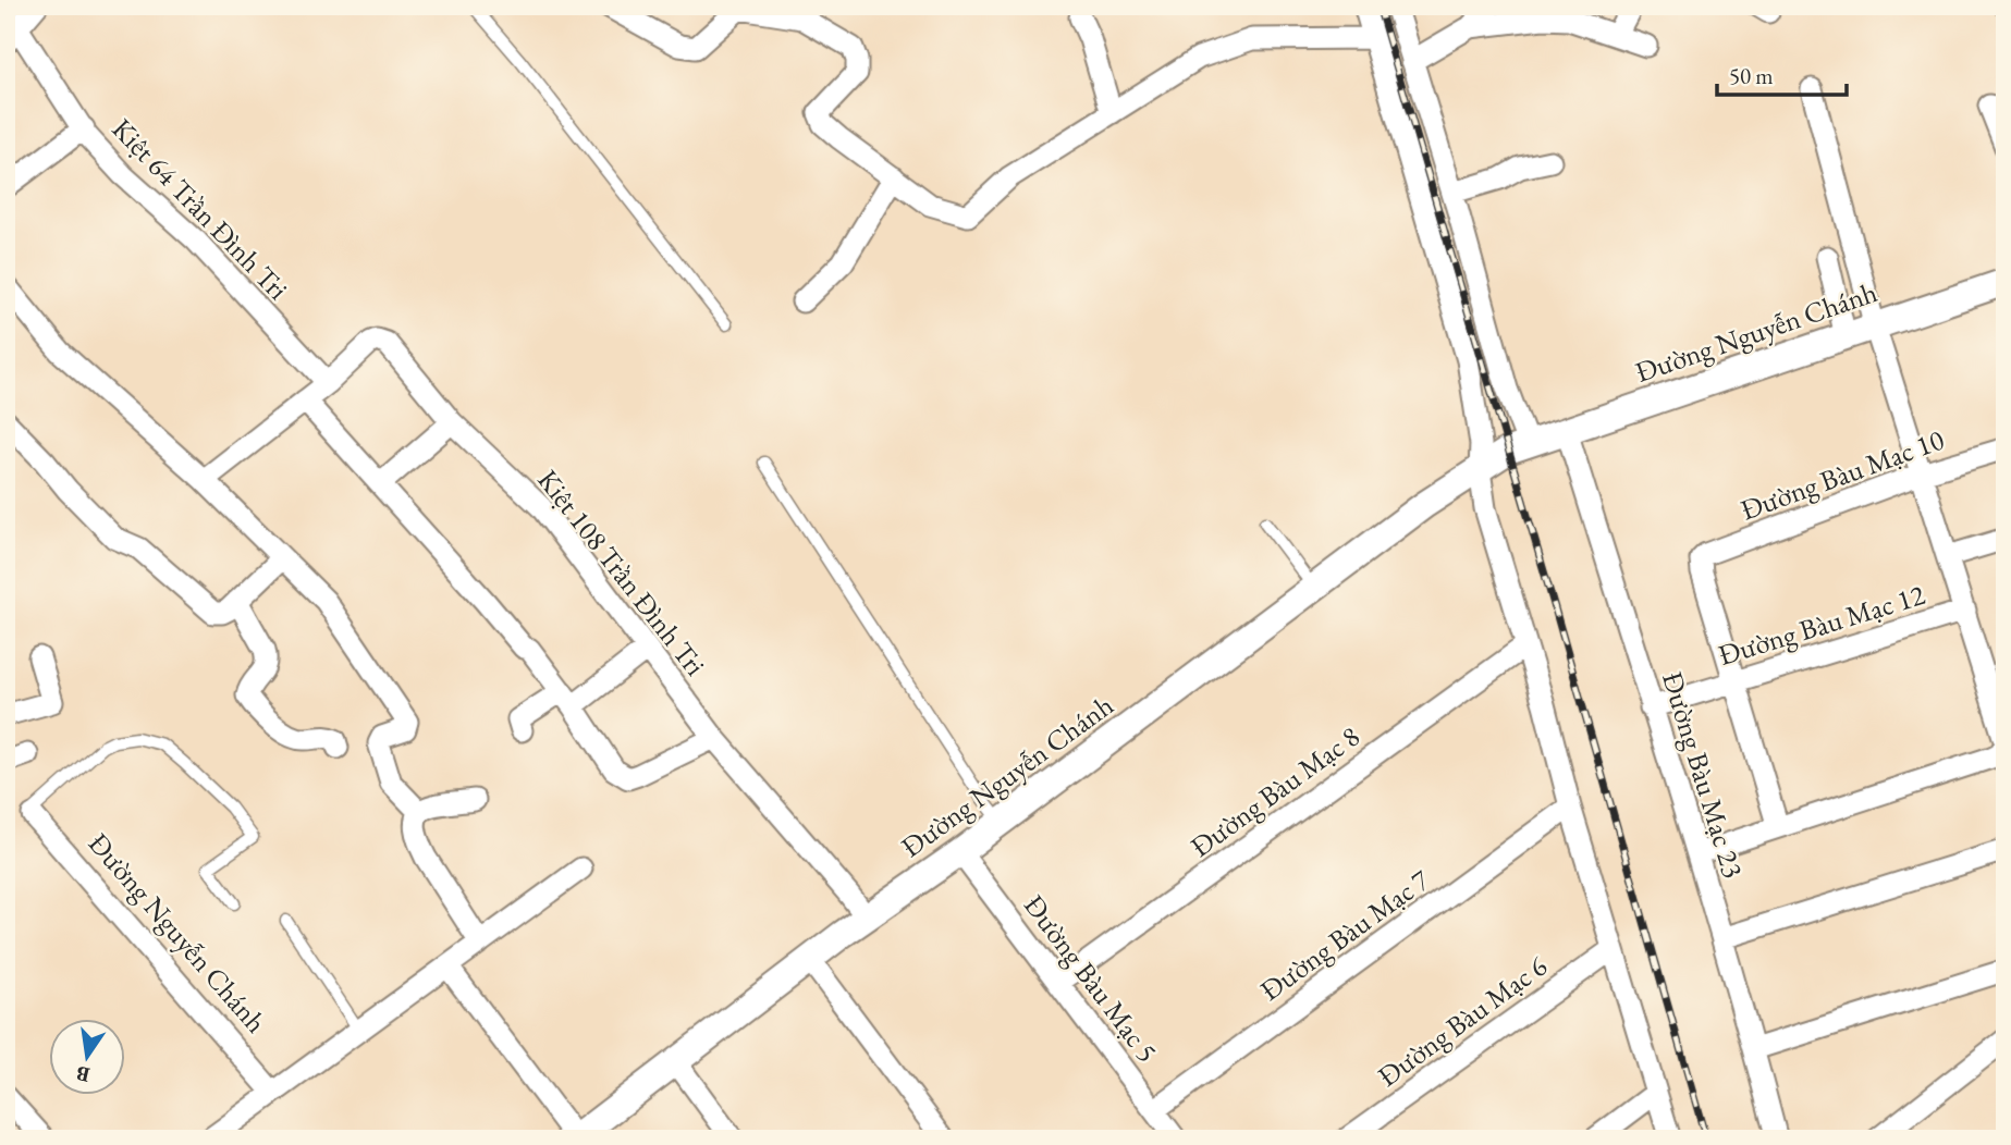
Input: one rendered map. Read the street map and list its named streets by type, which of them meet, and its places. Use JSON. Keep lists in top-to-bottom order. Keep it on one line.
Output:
{"streets":{"street":["Kiệt 64 Trần Đình Tri","Đường Nguyễn Chánh","Đường Bàu Mạc 10","Kiệt 108 Trần Đình Tri","Đường Bàu Mạc 12","Đường Bàu Mạc 23","Đường Bàu Mạc 8","Đường Bàu Mạc 7","Đường Bàu Mạc 5","Đường Bàu Mạc 6"]},"crossings":[["Kiệt 64 Trần Đình Tri","Kiệt 108 Trần Đình Tri"],["Đường Nguyễn Chánh","Kiệt 108 Trần Đình Tri"],["Đường Nguyễn Chánh","Đường Bàu Mạc 23"],["Đường Nguyễn Chánh","Đường Bàu Mạc 5"],["Đường Bàu Mạc 10","Đường Bàu Mạc 12"],["Đường Bàu Mạc 12","Đường Bàu Mạc 23"],["Đường Bàu Mạc 8","Đường Bàu Mạc 5"],["Đường Bàu Mạc 7","Đường Bàu Mạc 5"]],"scale_bar":"50 m","north":"bottom"}
